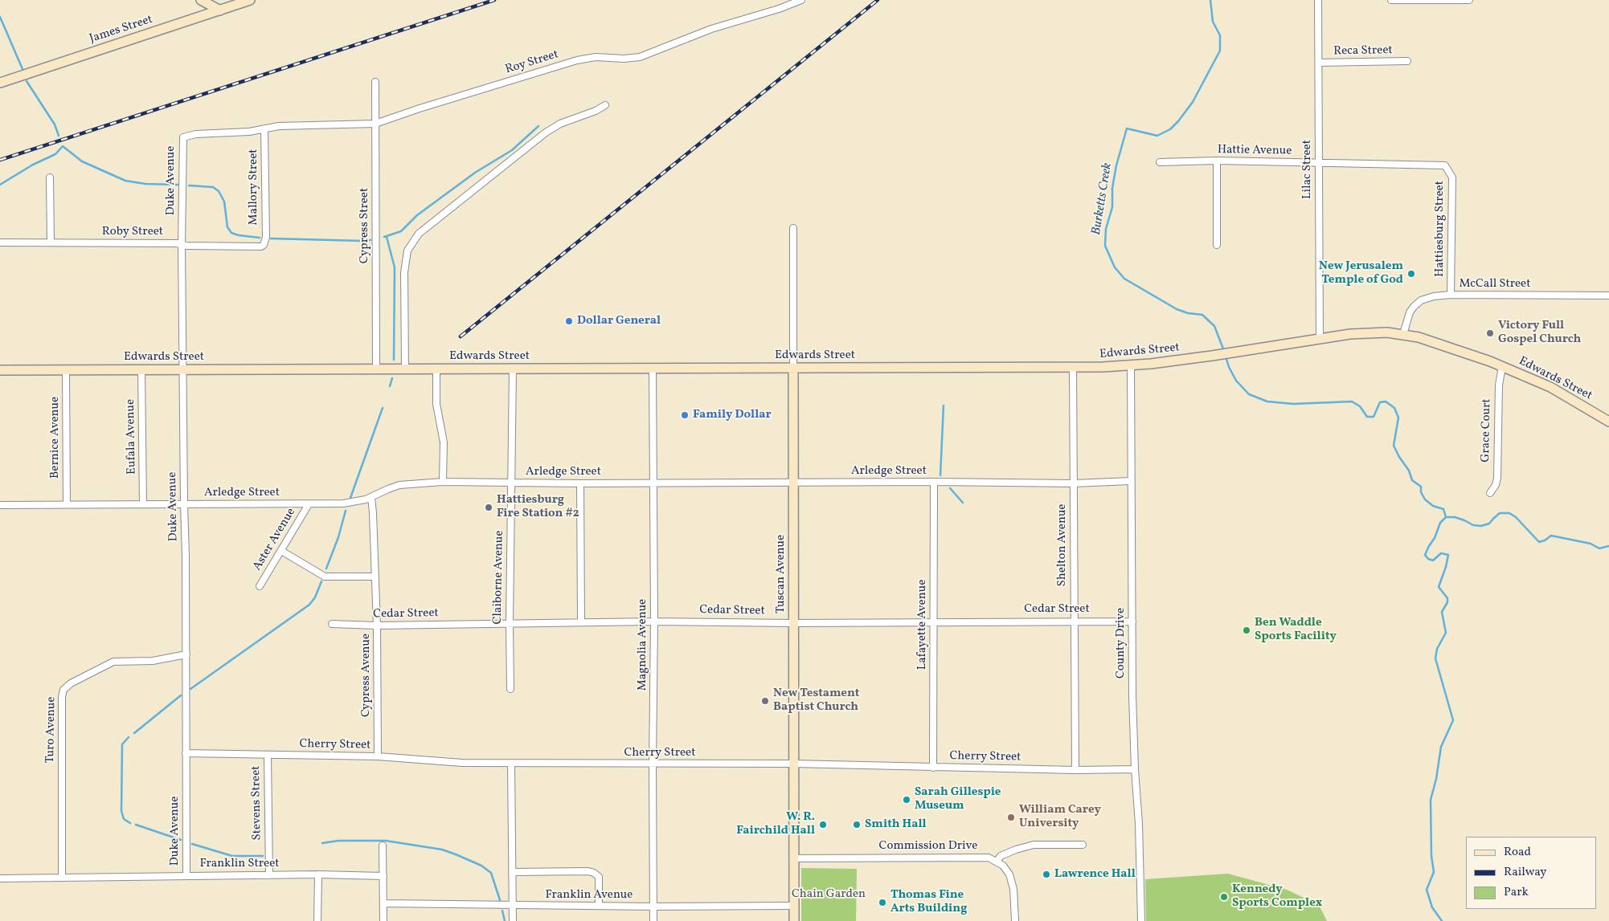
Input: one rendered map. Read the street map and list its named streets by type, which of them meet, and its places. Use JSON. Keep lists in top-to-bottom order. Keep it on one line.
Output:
{"streets":{"main road":["James Street","Edwards Street","Tuscan Avenue"],"street":["Reca Street","Roy Street","Hattie Avenue","Lilac Street","Duke Avenue","Mallory Street","Cypress Street","Hattiesburg Street","Roby Street","McCall Street","Grace Court","Eufala Avenue","Bernice Avenue","Arledge Street","Aster Avenue","Shelton Avenue","Claiborne Avenue","Cedar Street","Lafayette Avenue","County Drive","Magnolia Avenue","Cypress Avenue","Turo Avenue","Cherry Street","Stevens Street","Commission Drive","Franklin Street","Franklin Avenue"]},"crossings":[["Reca Street","Lilac Street"],["Roy Street","Duke Avenue"],["Roy Street","Mallory Street"],["Roy Street","Cypress Street"],["Hattie Avenue","Lilac Street"],["Hattie Avenue","Hattiesburg Street"],["Lilac Street","Edwards Street"],["Duke Avenue","Roby Street"],["Duke Avenue","Edwards Street"],["Duke Avenue","Arledge Street"],["Duke Avenue","Turo Avenue"],["Duke Avenue","Cherry Street"],["Duke Avenue","Franklin Street"],["Mallory Street","Roby Street"],["Cypress Street","Edwards Street"],["Hattiesburg Street","McCall Street"],["McCall Street","Edwards Street"],["Edwards Street","Grace Court"],["Edwards Street","Eufala Avenue"],["Edwards Street","Bernice Avenue"],["Edwards Street","Shelton Avenue"],["Edwards Street","Tuscan Avenue"],["Edwards Street","Claiborne Avenue"],["Edwards Street","County Drive"],["Edwards Street","Magnolia Avenue"],["Eufala Avenue","Arledge Street"],["Bernice Avenue","Arledge Street"],["Arledge Street","Aster Avenue"],["Arledge Street","Shelton Avenue"],["Arledge Street","Tuscan Avenue"],["Arledge Street","Claiborne Avenue"],["Arledge Street","Lafayette Avenue"],["Arledge Street","County Drive"],["Arledge Street","Magnolia Avenue"],["Arledge Street","Cypress Avenue"],["Shelton Avenue","Cedar Street"],["Shelton Avenue","Cherry Street"],["Tuscan Avenue","Cedar Street"],["Tuscan Avenue","Cherry Street"],["Tuscan Avenue","Commission Drive"],["Tuscan Avenue","Franklin Avenue"],["Claiborne Avenue","Cedar Street"],["Cedar Street","Lafayette Avenue"],["Cedar Street","County Drive"],["Cedar Street","Magnolia Avenue"],["Cedar Street","Cypress Avenue"],["Lafayette Avenue","Cherry Street"],["County Drive","Cherry Street"],["Magnolia Avenue","Cherry Street"],["Magnolia Avenue","Franklin Avenue"],["Cypress Avenue","Cherry Street"],["Turo Avenue","Franklin Street"],["Cherry Street","Stevens Street"],["Stevens Street","Franklin Street"]],"water":["Burketts Creek"],"parks":["Chain Garden"],"places":["New Jerusalem Temple of God","Dollar General","Victory Full Gospel Church","Family Dollar","Hattiesburg Fire Station #2","Ben Waddle Sports Facility","New Testament Baptist Church","Sarah Gillespie Museum","William Carey University","W. R. Fairchild Hall","Smith Hall","Lawrence Hall","Kennedy Sports Complex","Thomas Fine Arts Building"],"legend":["Road","Railway","Park"]}
